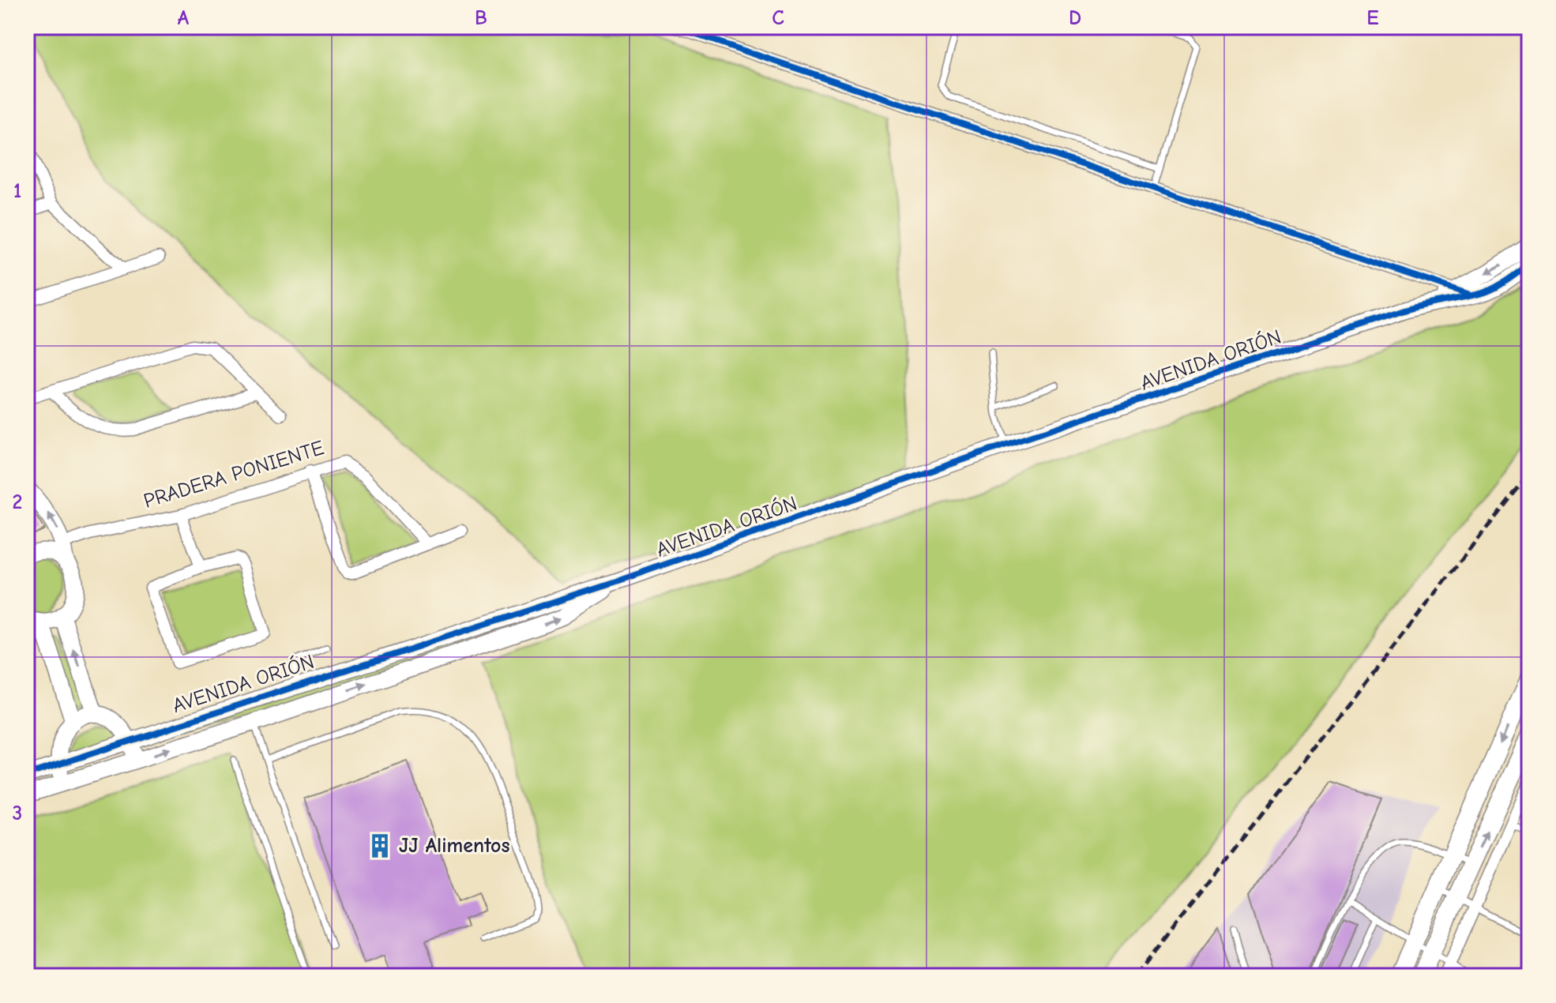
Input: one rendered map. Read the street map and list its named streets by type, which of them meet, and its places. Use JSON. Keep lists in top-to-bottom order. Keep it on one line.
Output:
{"streets":{"street":["AVENIDA ORIÓN","PRADERA PONIENTE"]},"places":{"building":["JJ Alimentos"]},"grid":{"columns":["A","B","C","D","E"],"rows":["1","2","3"]}}
